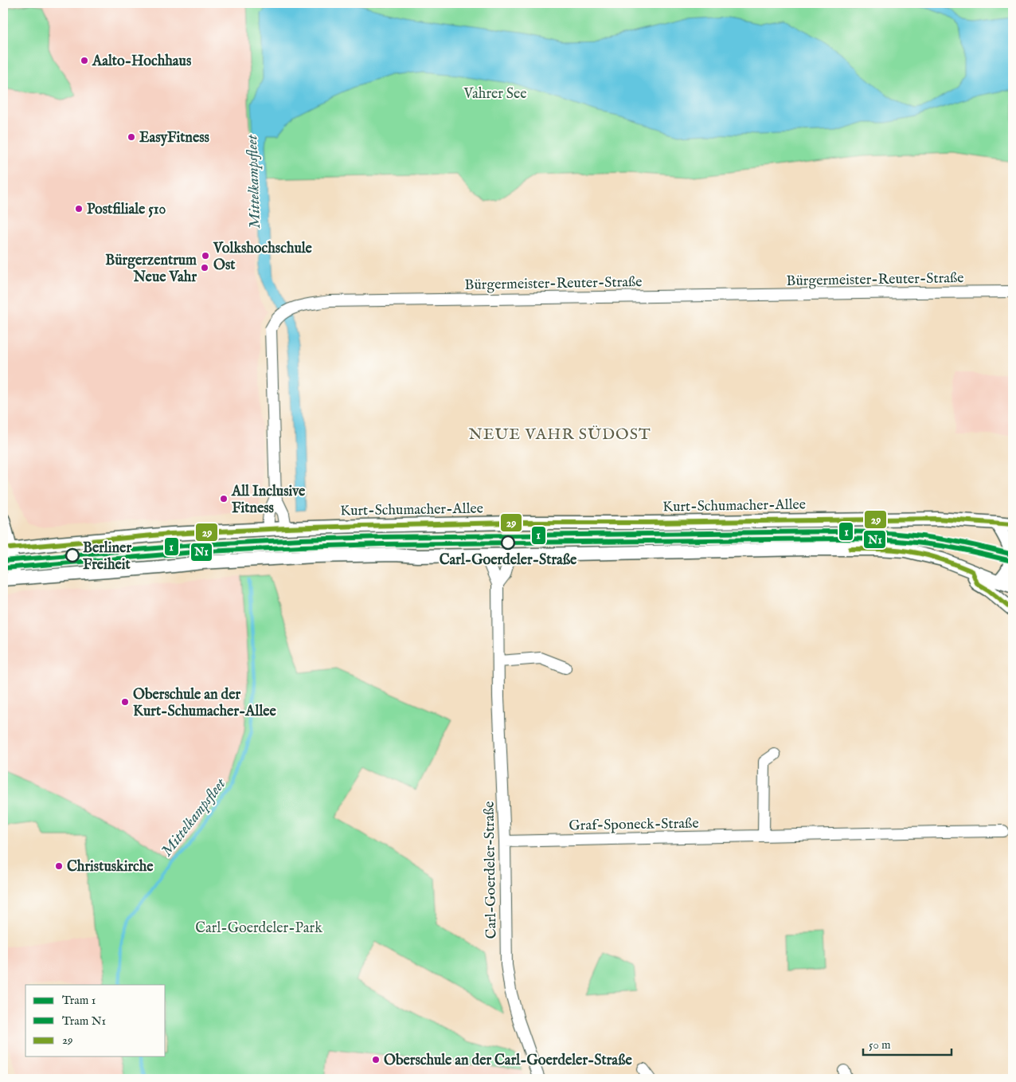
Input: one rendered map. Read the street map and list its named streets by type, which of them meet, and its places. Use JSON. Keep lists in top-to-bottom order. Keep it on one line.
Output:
{"streets":{"street":["Bürgermeister-Reuter-Straße","Kurt-Schumacher-Allee","Graf-Sponeck-Straße","Carl-Goerdeler-Straße"]},"crossings":[["Bürgermeister-Reuter-Straße","Kurt-Schumacher-Allee"],["Graf-Sponeck-Straße","Carl-Goerdeler-Straße"]],"districts":["NEUE VAHR SÜDOST"],"water":["Mittelkampsfleet"],"parks":["Vahrer See","Carl-Goerdeler-Park"],"places":["Aalto-Hochhaus","EasyFitness","Postfiliale 510","Volkshochschule Ost","Bürgerzentrum Neue Vahr","All Inclusive Fitness","Carl-Goerdeler-Straße","Berliner Freiheit","Oberschule an der Kurt-Schumacher-Allee","Christuskirche","Oberschule an der Carl-Goerdeler-Straße"],"lines":["transit line 29","tram line 1","tram line N1"],"legend":["Tram 1","Tram N1","29"],"scale_bar":"50 m"}
